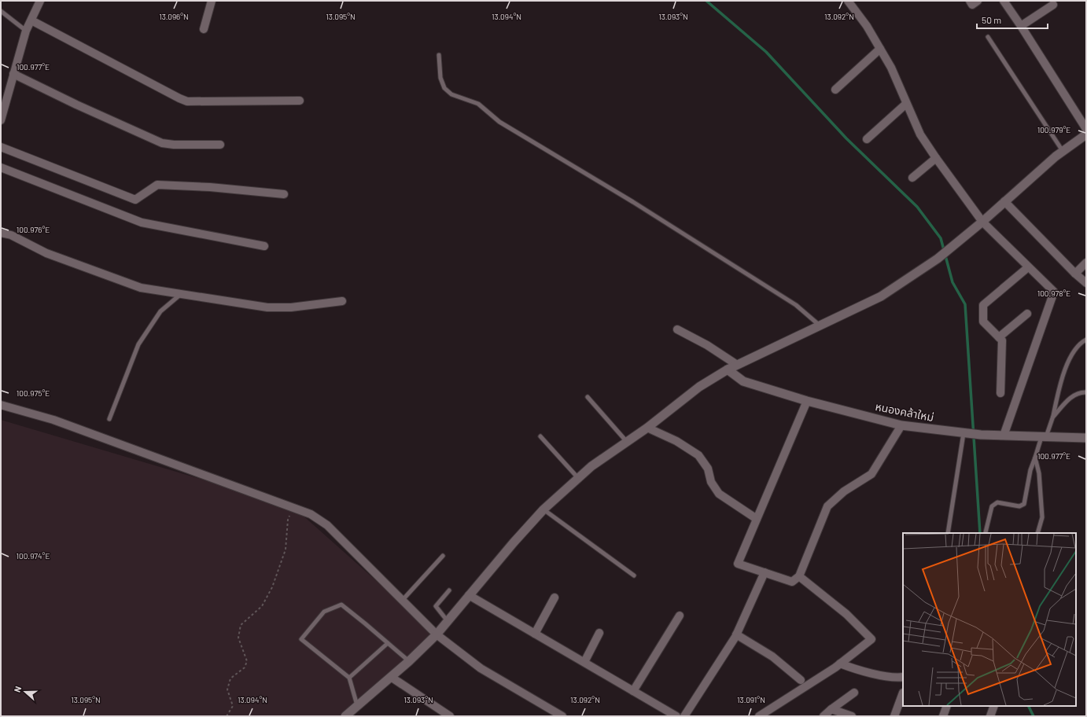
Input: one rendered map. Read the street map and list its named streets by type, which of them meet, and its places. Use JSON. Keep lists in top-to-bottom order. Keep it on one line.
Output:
{"streets":{"main road":["หนองคล้าใหม่"]},"scale_bar":"50 m","north":"left","coordinates":["13.096°N","13.095°N","13.094°N","13.093°N","13.092°N","100.977°E","100.979°E","100.976°E","100.978°E","100.975°E","100.974°E","13.091°N"]}
